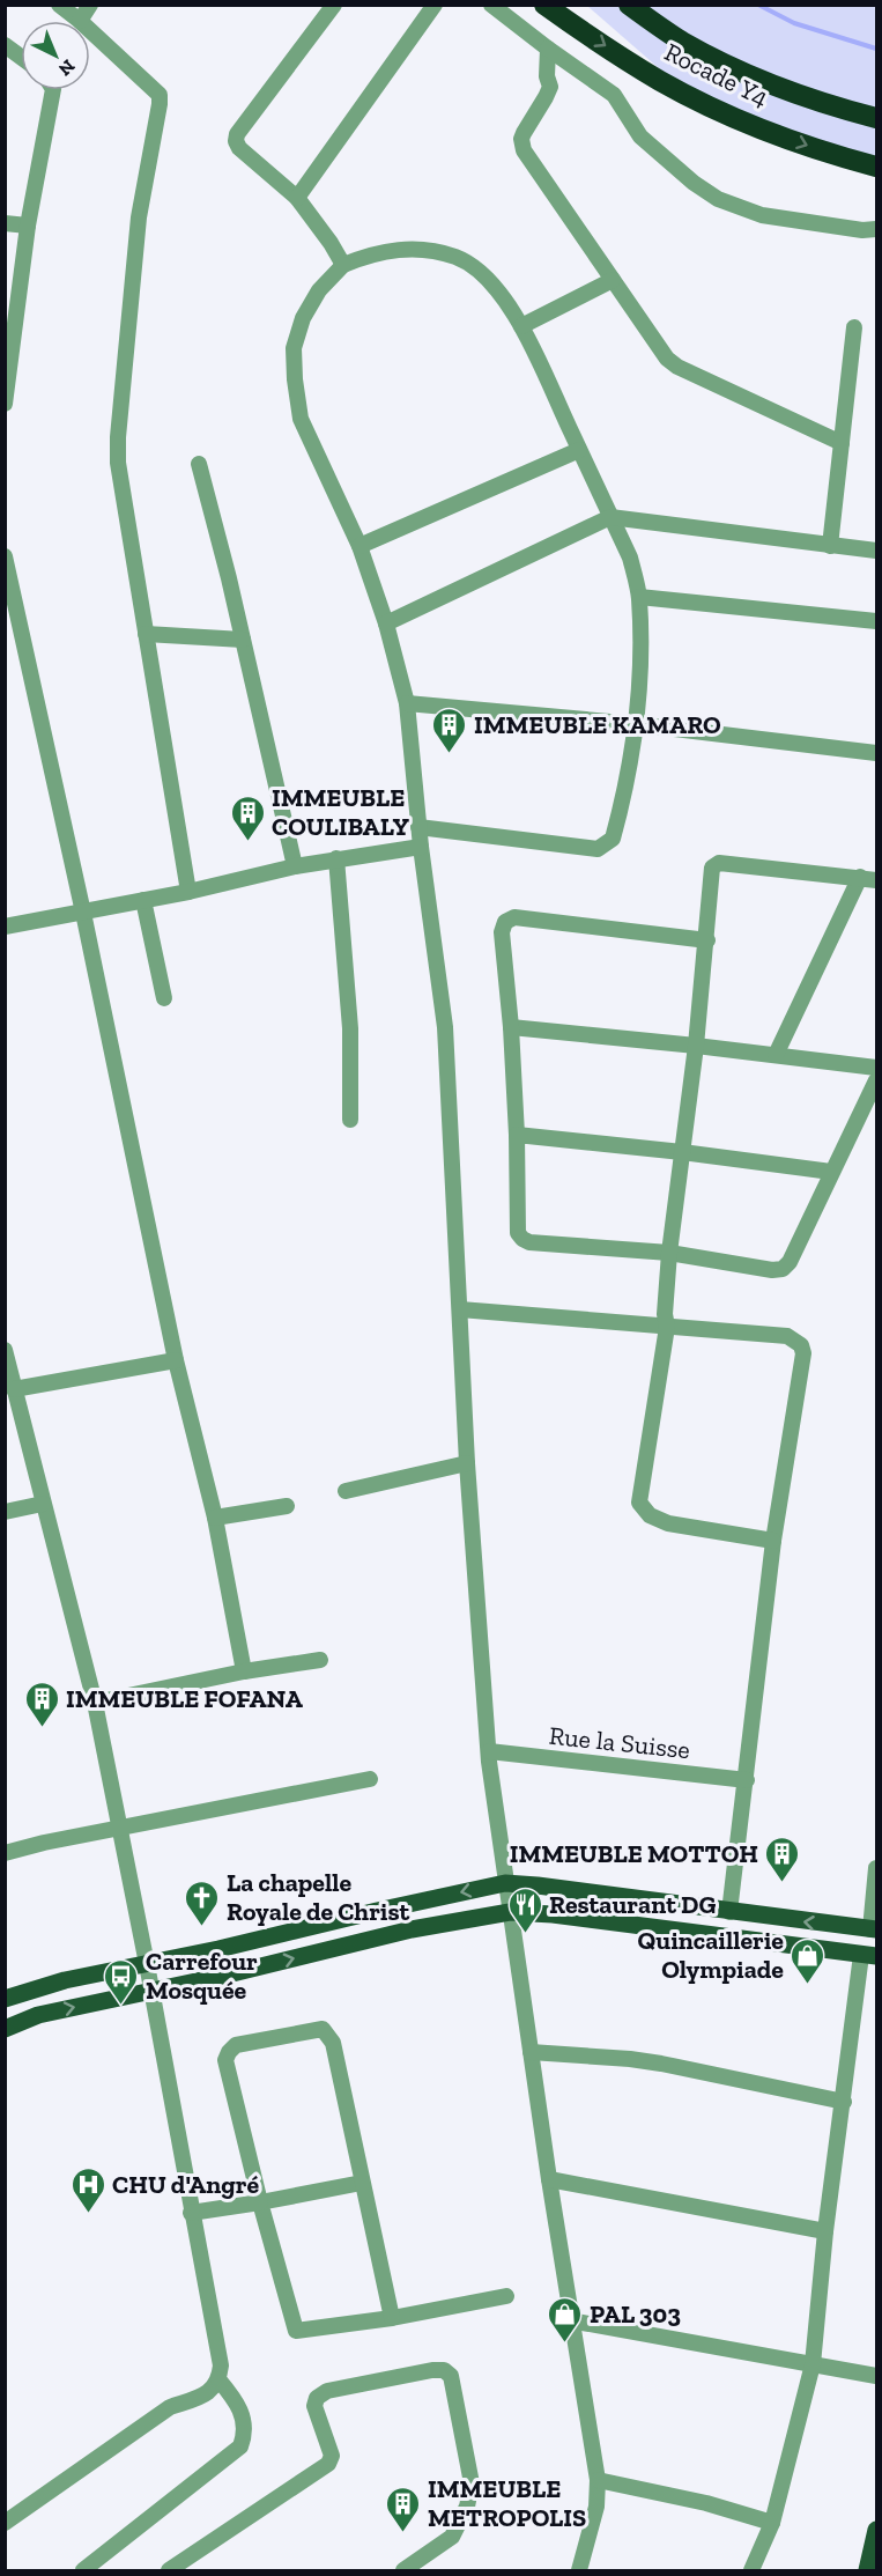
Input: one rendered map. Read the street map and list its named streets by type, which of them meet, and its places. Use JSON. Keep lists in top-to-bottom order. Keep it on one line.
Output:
{"streets":{"highway":["Rocade Y4"],"street":["Rue la Suisse"]},"places":{"building":["IMMEUBLE KAMARO","IMMEUBLE COULIBALY","IMMEUBLE FOFANA","IMMEUBLE MOTTOH","IMMEUBLE METROPOLIS"],"church":["La chapelle Royale de Christ"],"restaurant":["Restaurant DG"],"shop":["Quincaillerie Olympiade","PAL 303"],"bus stop":["Carrefour Mosquée"],"hospital":["CHU d'Angré"]},"north":"bottom right"}
